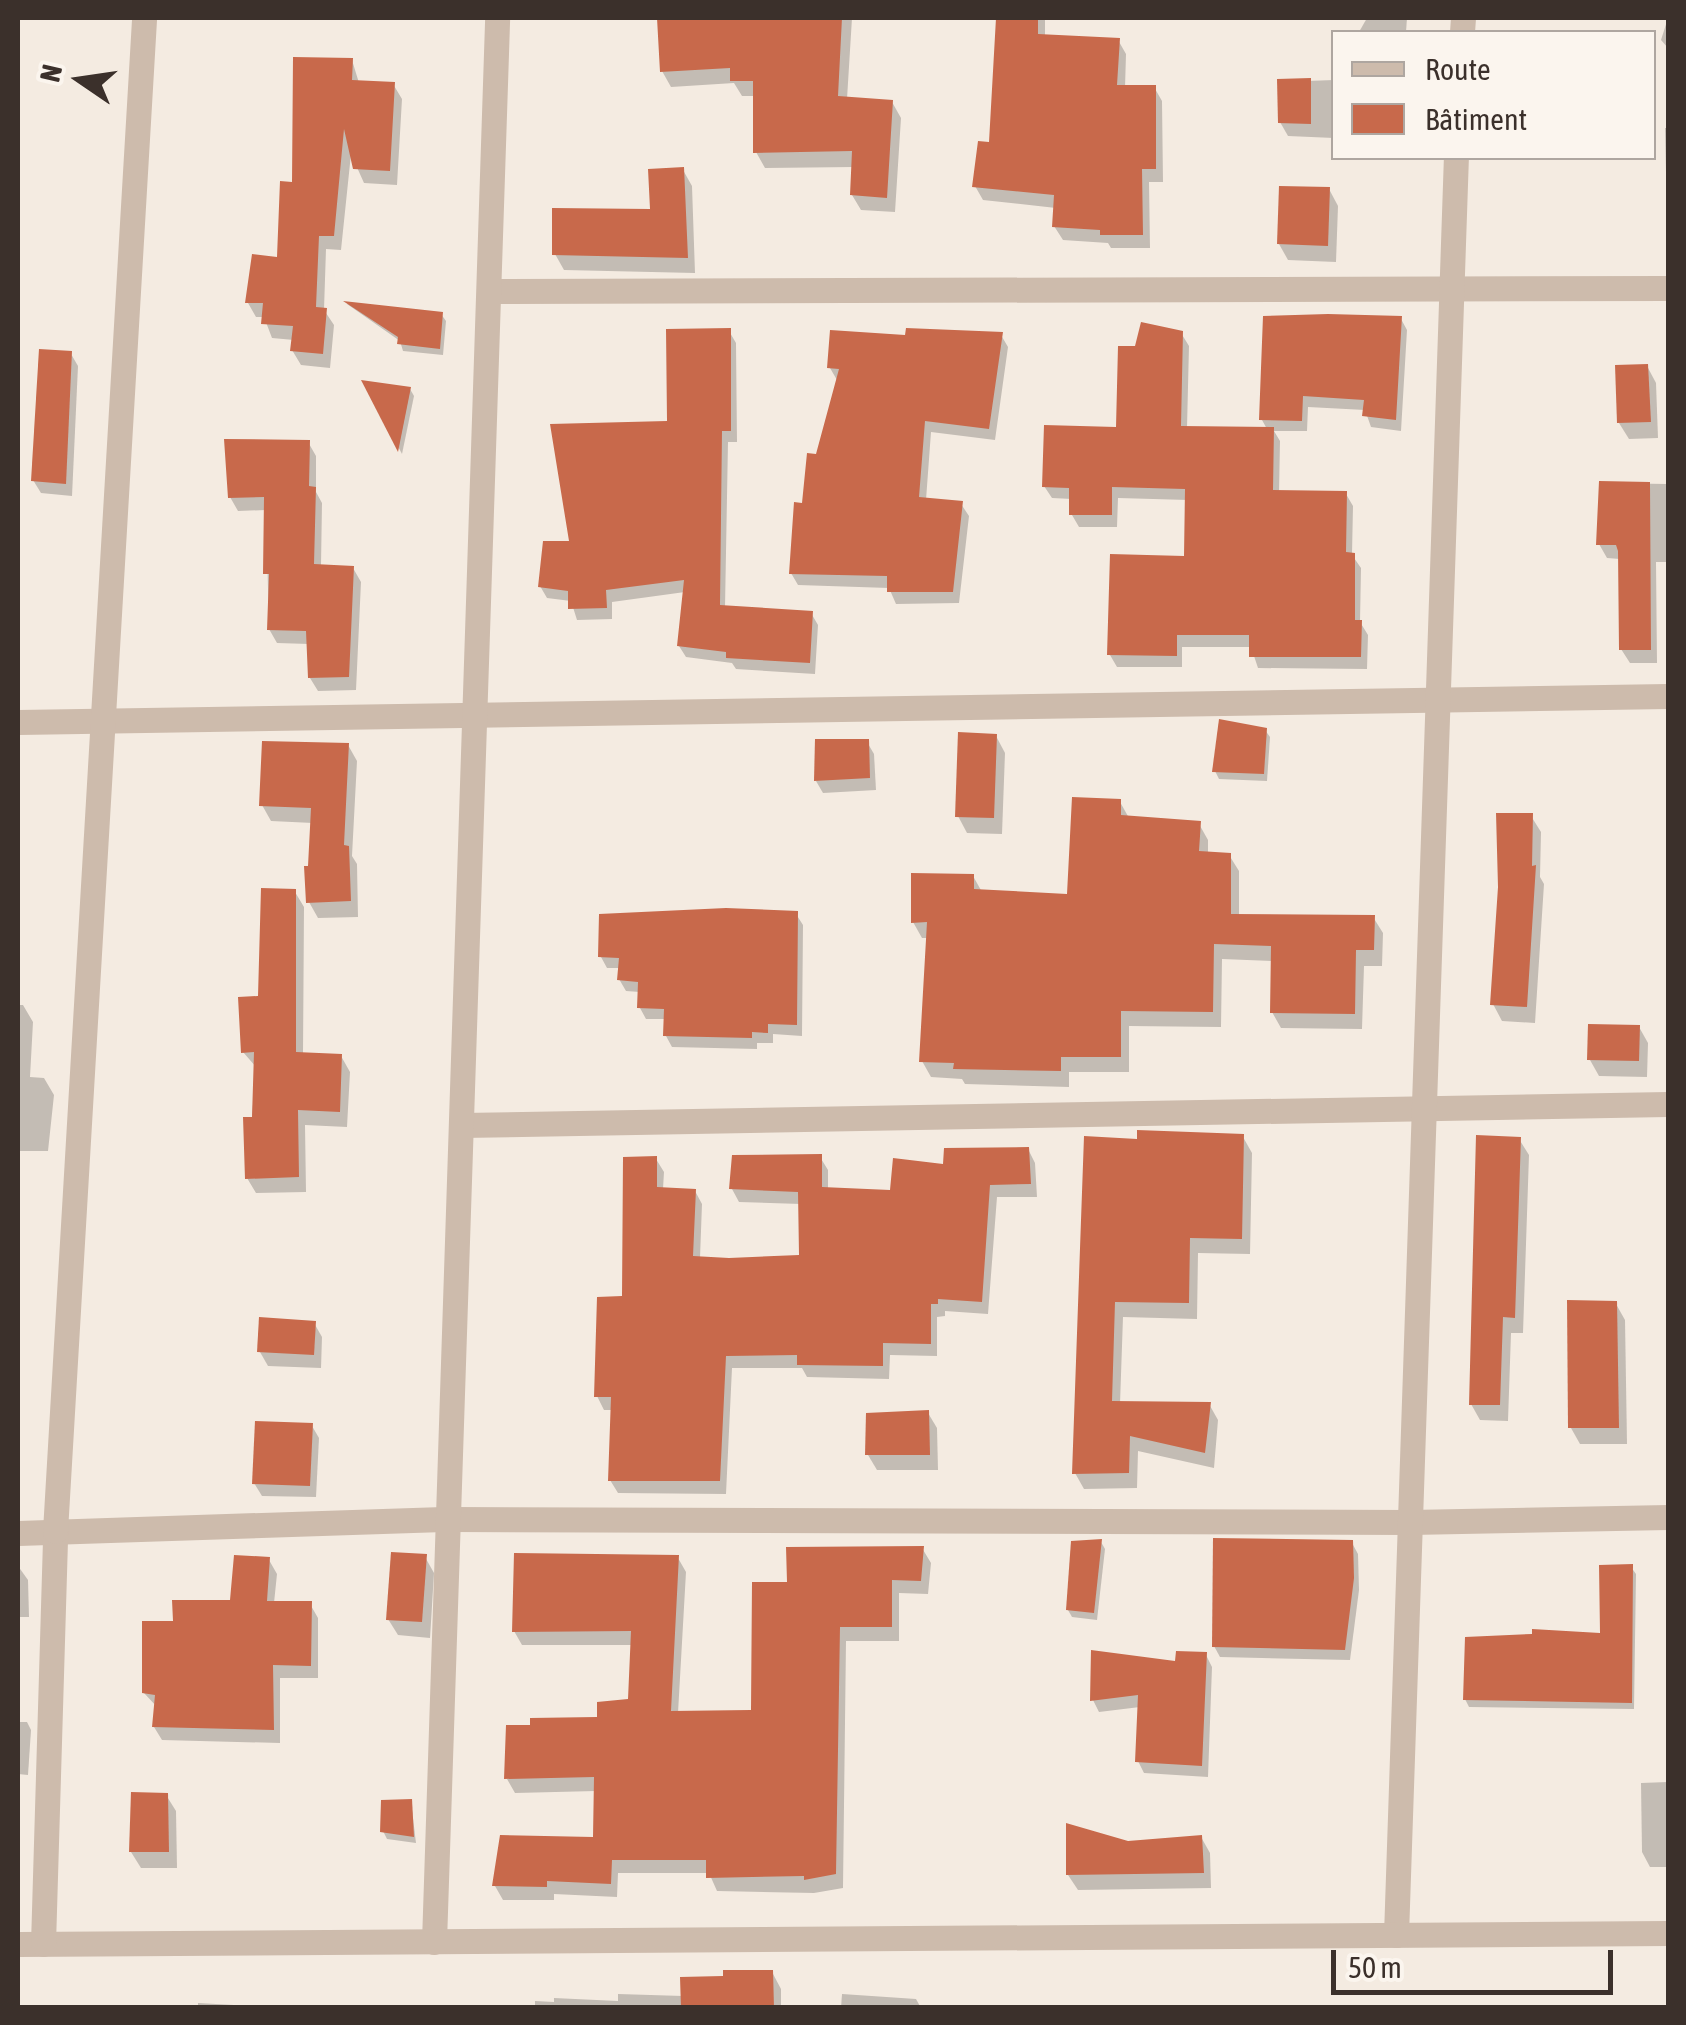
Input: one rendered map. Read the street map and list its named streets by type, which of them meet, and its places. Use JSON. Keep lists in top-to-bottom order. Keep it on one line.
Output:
{"legend":["Route","Bâtiment"],"scale_bar":"50 m","north":"left"}
